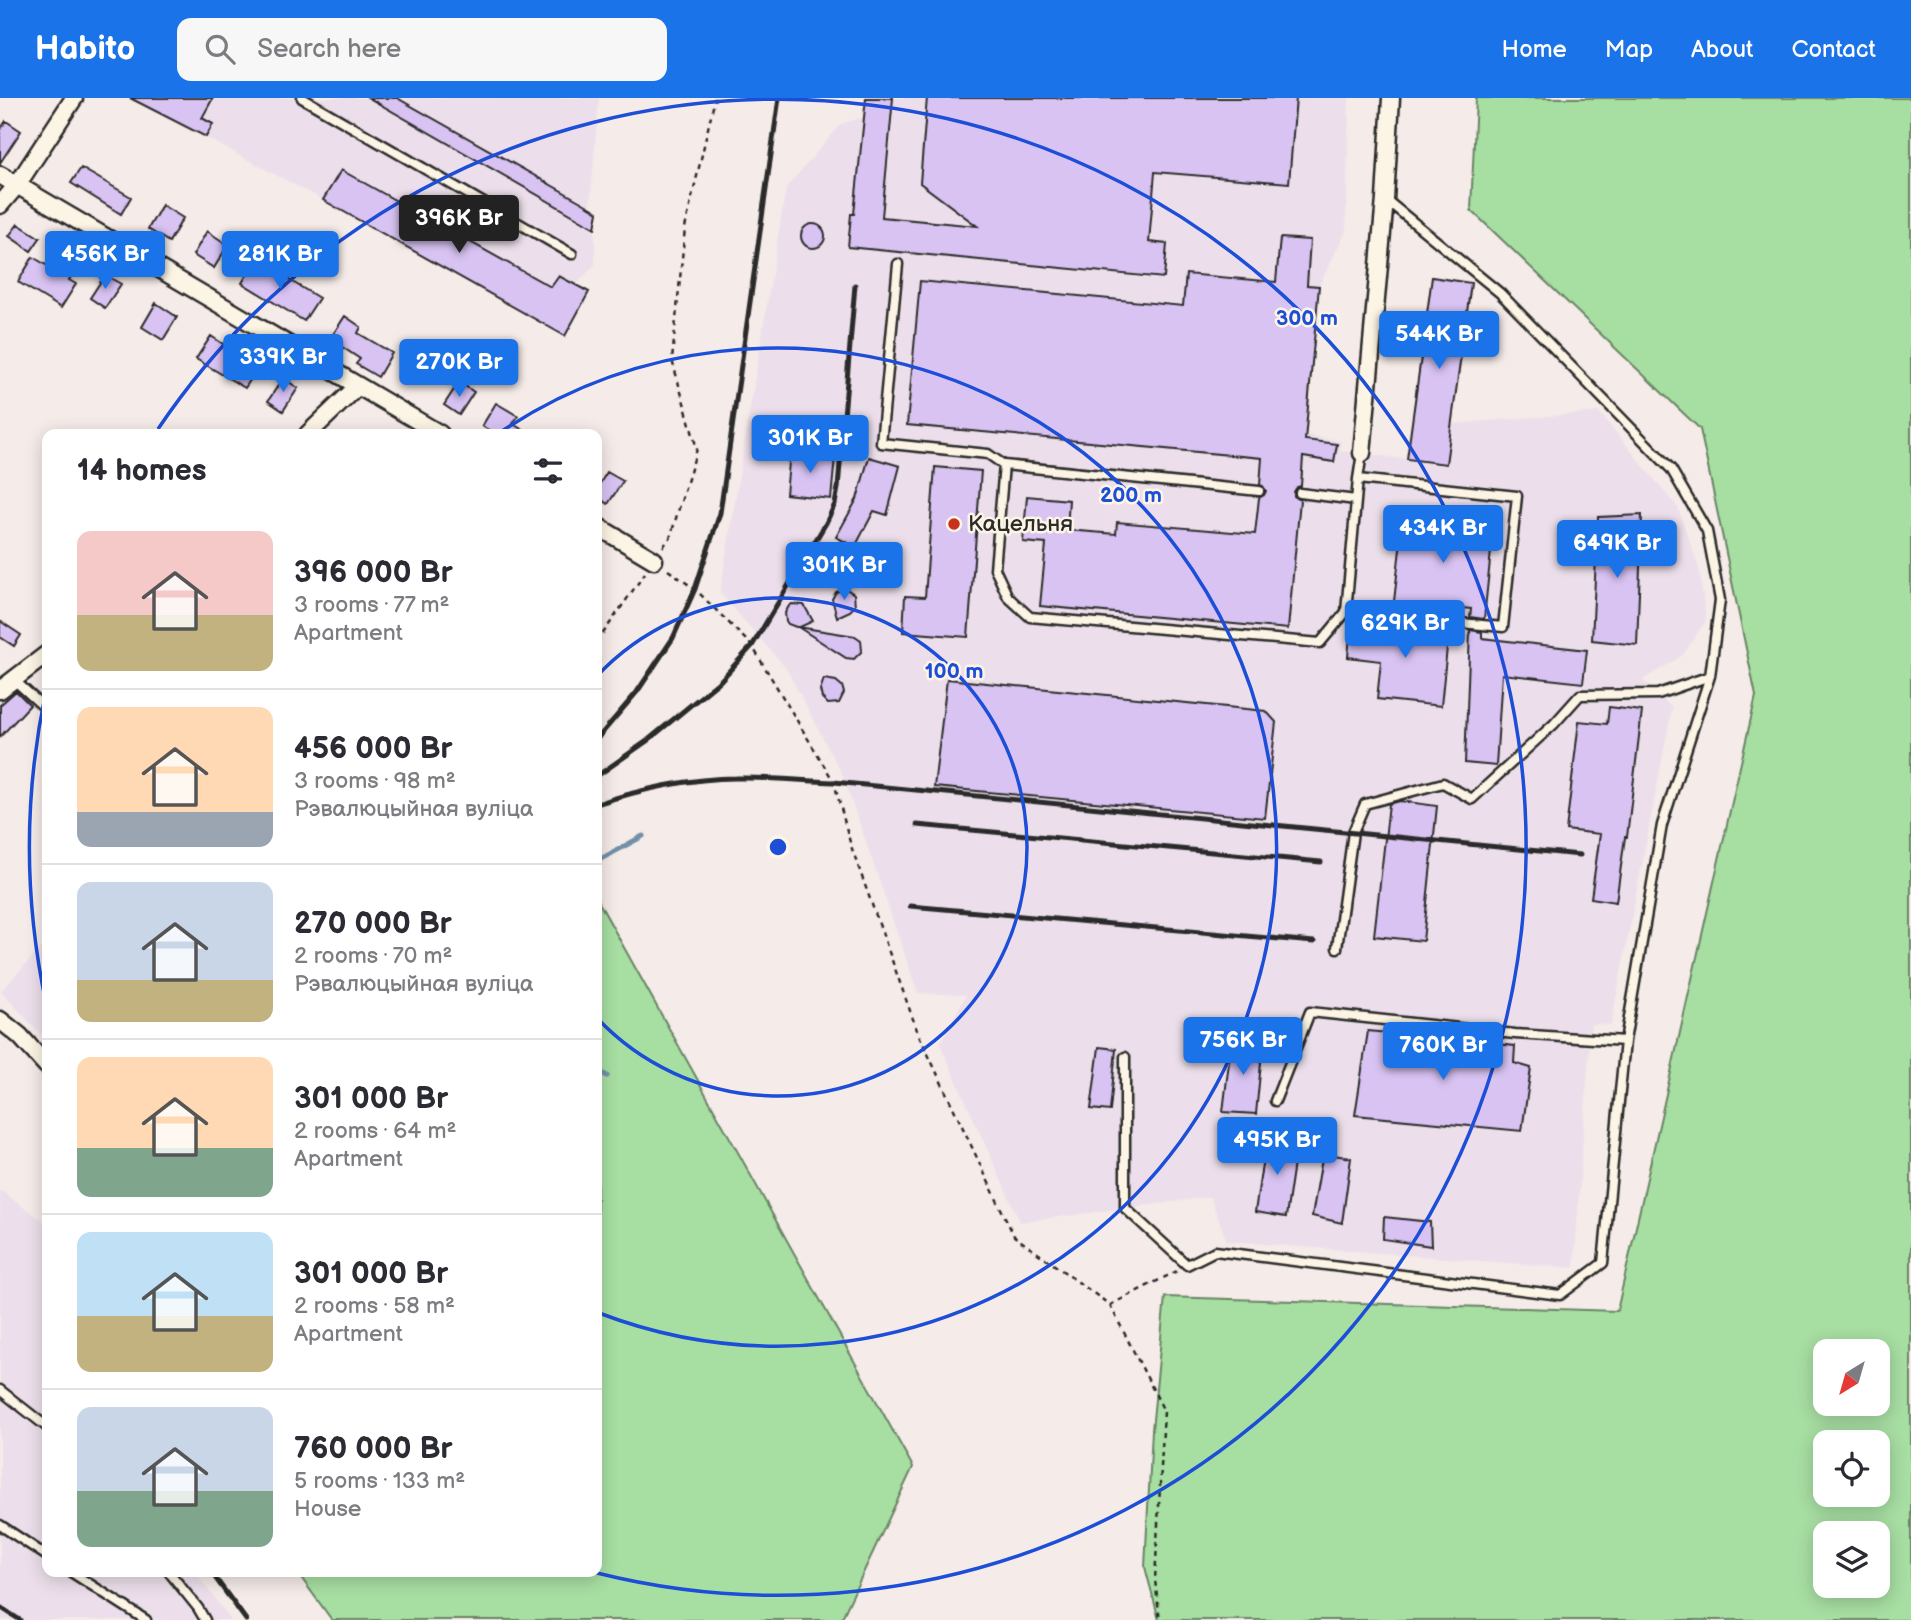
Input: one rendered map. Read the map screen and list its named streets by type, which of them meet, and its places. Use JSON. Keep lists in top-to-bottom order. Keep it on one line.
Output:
{"places":["Кацельня"],"north":"bottom left","page":{"header":"Habito","search":"Search here","nav":["Home","Map","About","Contact"],"price":["396K Br","456K Br","281K Br","544K Br","339K Br","270K Br","301K Br","434K Br","649K Br","301K Br","629K Br","756K Br","760K Br","495K Br"],"heading":"14 homes","list":[{"name":"396 000 Br","note":"3 rooms · 77 m² · Apartment"},{"name":"456 000 Br","note":"3 rooms · 98 m² · Рэвалюцыйная вуліца"},{"name":"270 000 Br","note":"2 rooms · 70 m² · Рэвалюцыйная вуліца"},{"name":"301 000 Br","note":"2 rooms · 64 m² · Apartment"},{"name":"301 000 Br","note":"2 rooms · 58 m² · Apartment"},{"name":"760 000 Br","note":"5 rooms · 133 m² · House"}]},"rings":["300 m","200 m","100 m"]}
